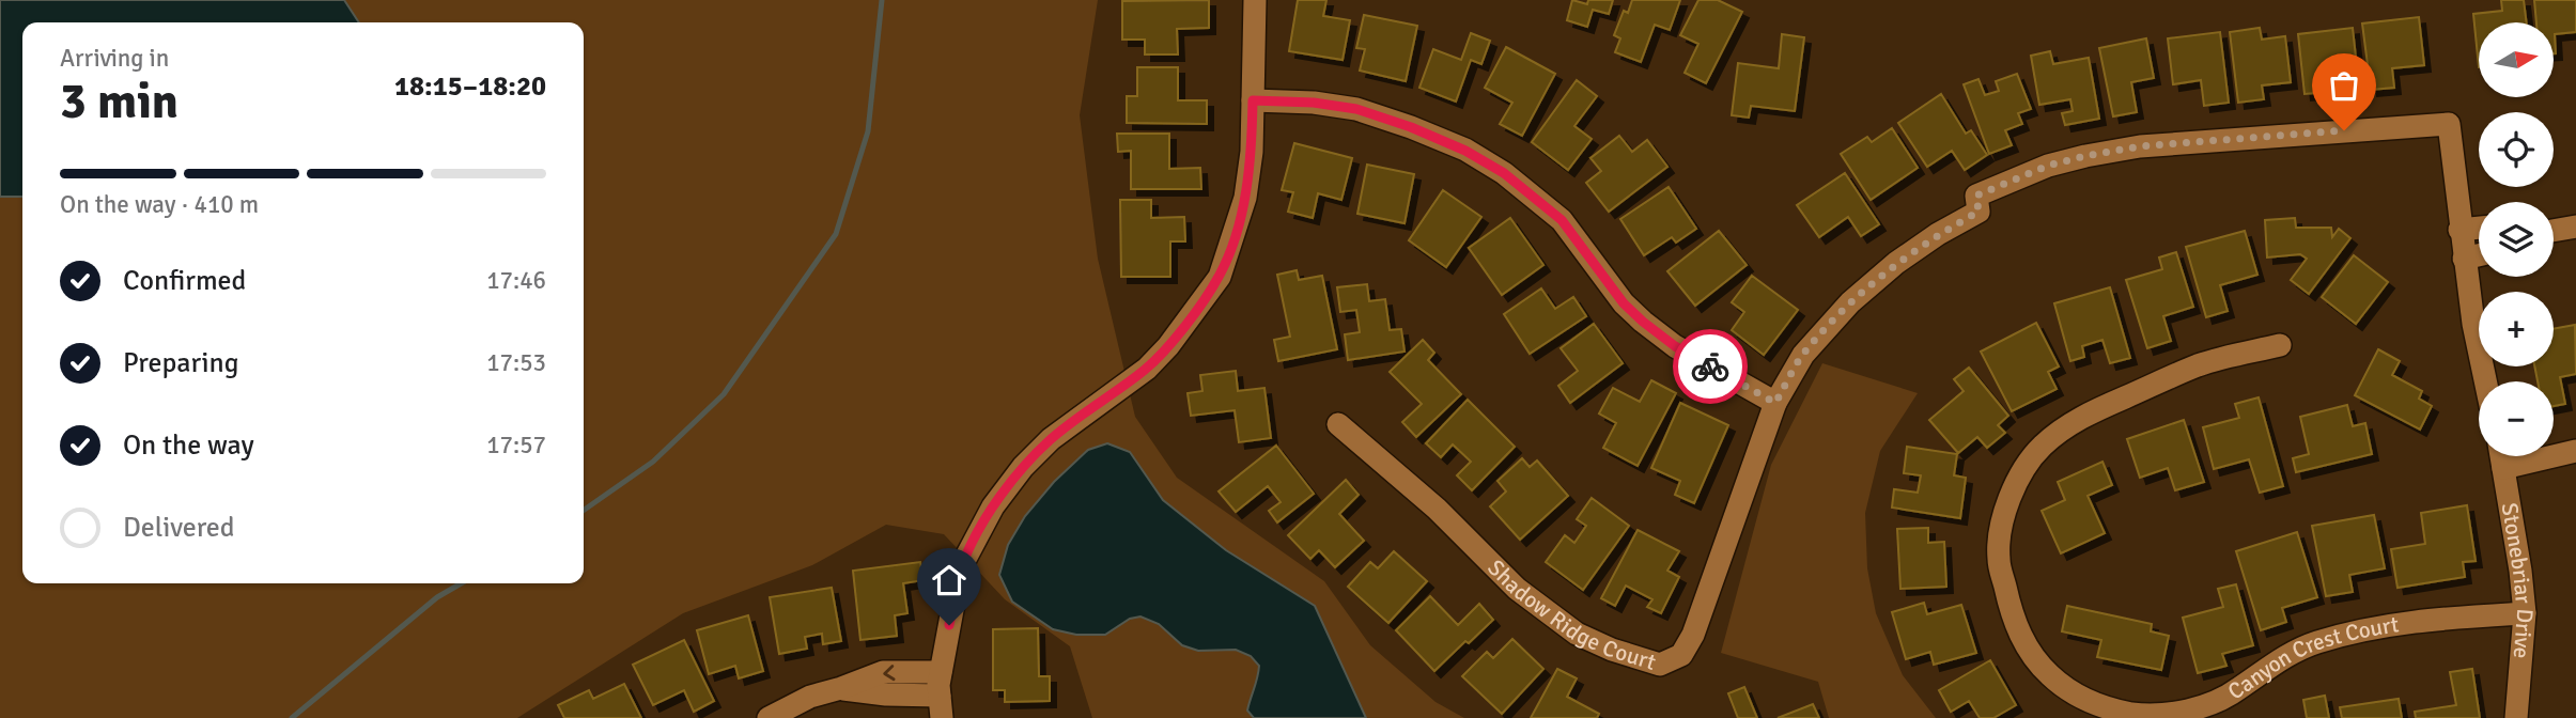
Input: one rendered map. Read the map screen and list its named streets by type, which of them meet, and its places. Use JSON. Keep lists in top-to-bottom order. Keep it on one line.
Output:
{"streets":{"street":["Stonebriar Drive","Shadow Ridge Court","Canyon Crest Court"]},"crossings":[["Stonebriar Drive","Canyon Crest Court"]],"north":"right","page":{"map_buttons":["+","−"],"heading":["3 min","Arriving in","18:15–18:20"],"bar":"On the way · 410 m","list":[["Confirmed","17:46"],["Preparing","17:53"],["On the way","17:57"],"Delivered"]}}
